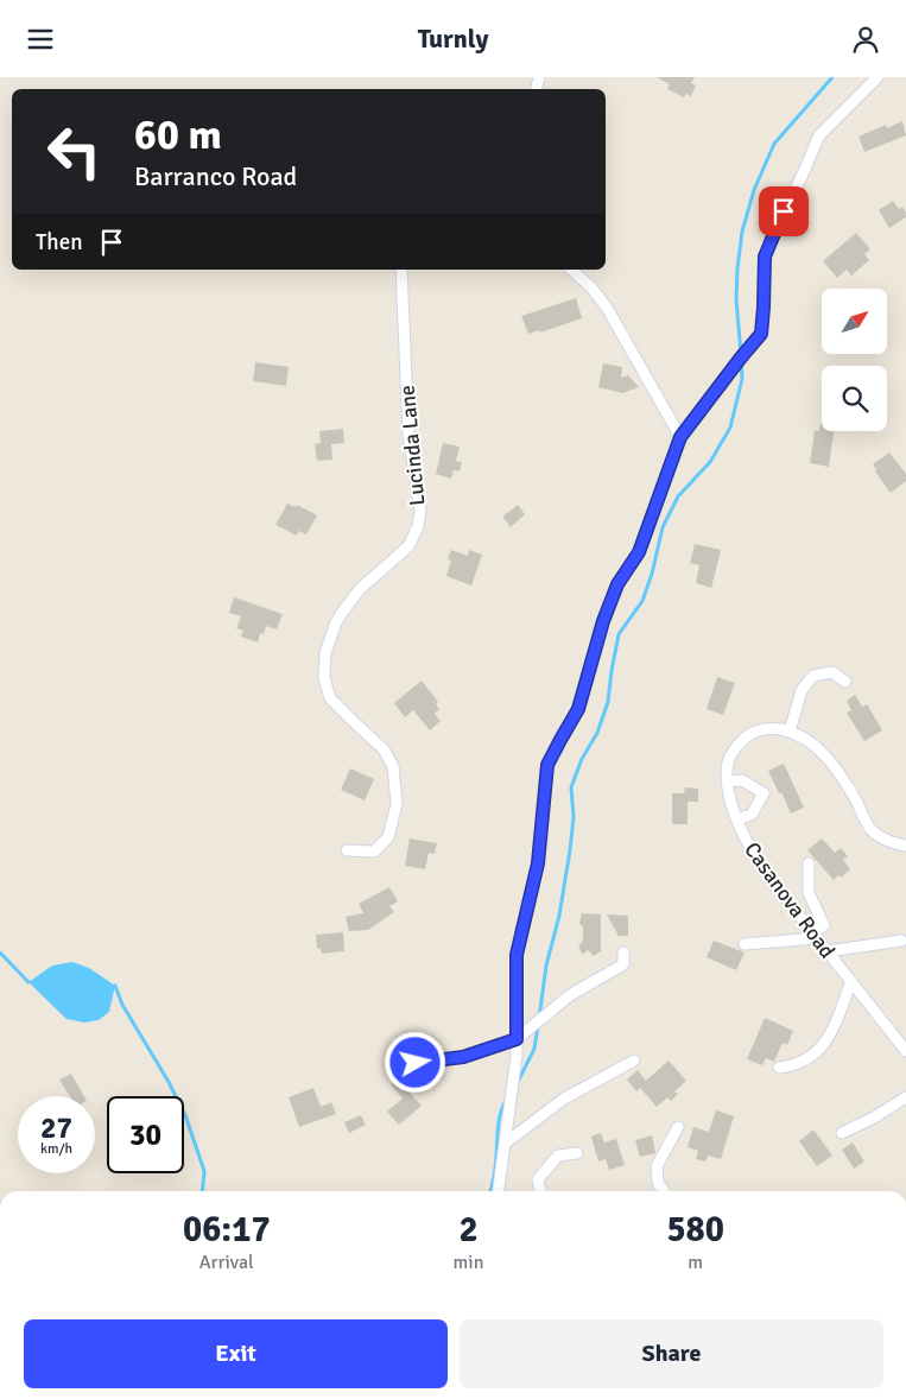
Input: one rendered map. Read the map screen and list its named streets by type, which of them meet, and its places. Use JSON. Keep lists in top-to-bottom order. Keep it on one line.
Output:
{"streets":{"street":["Lucinda Lane","Casanova Road"]},"north":"top right","page":{"header":"Turnly","turn":["60 m","Barranco Road"],"then":"Then","speed":"27 km/h","limit":"30","eta":["06:17","Arrival","2","min","580","m"],"buttons":["Exit","Share"]}}
